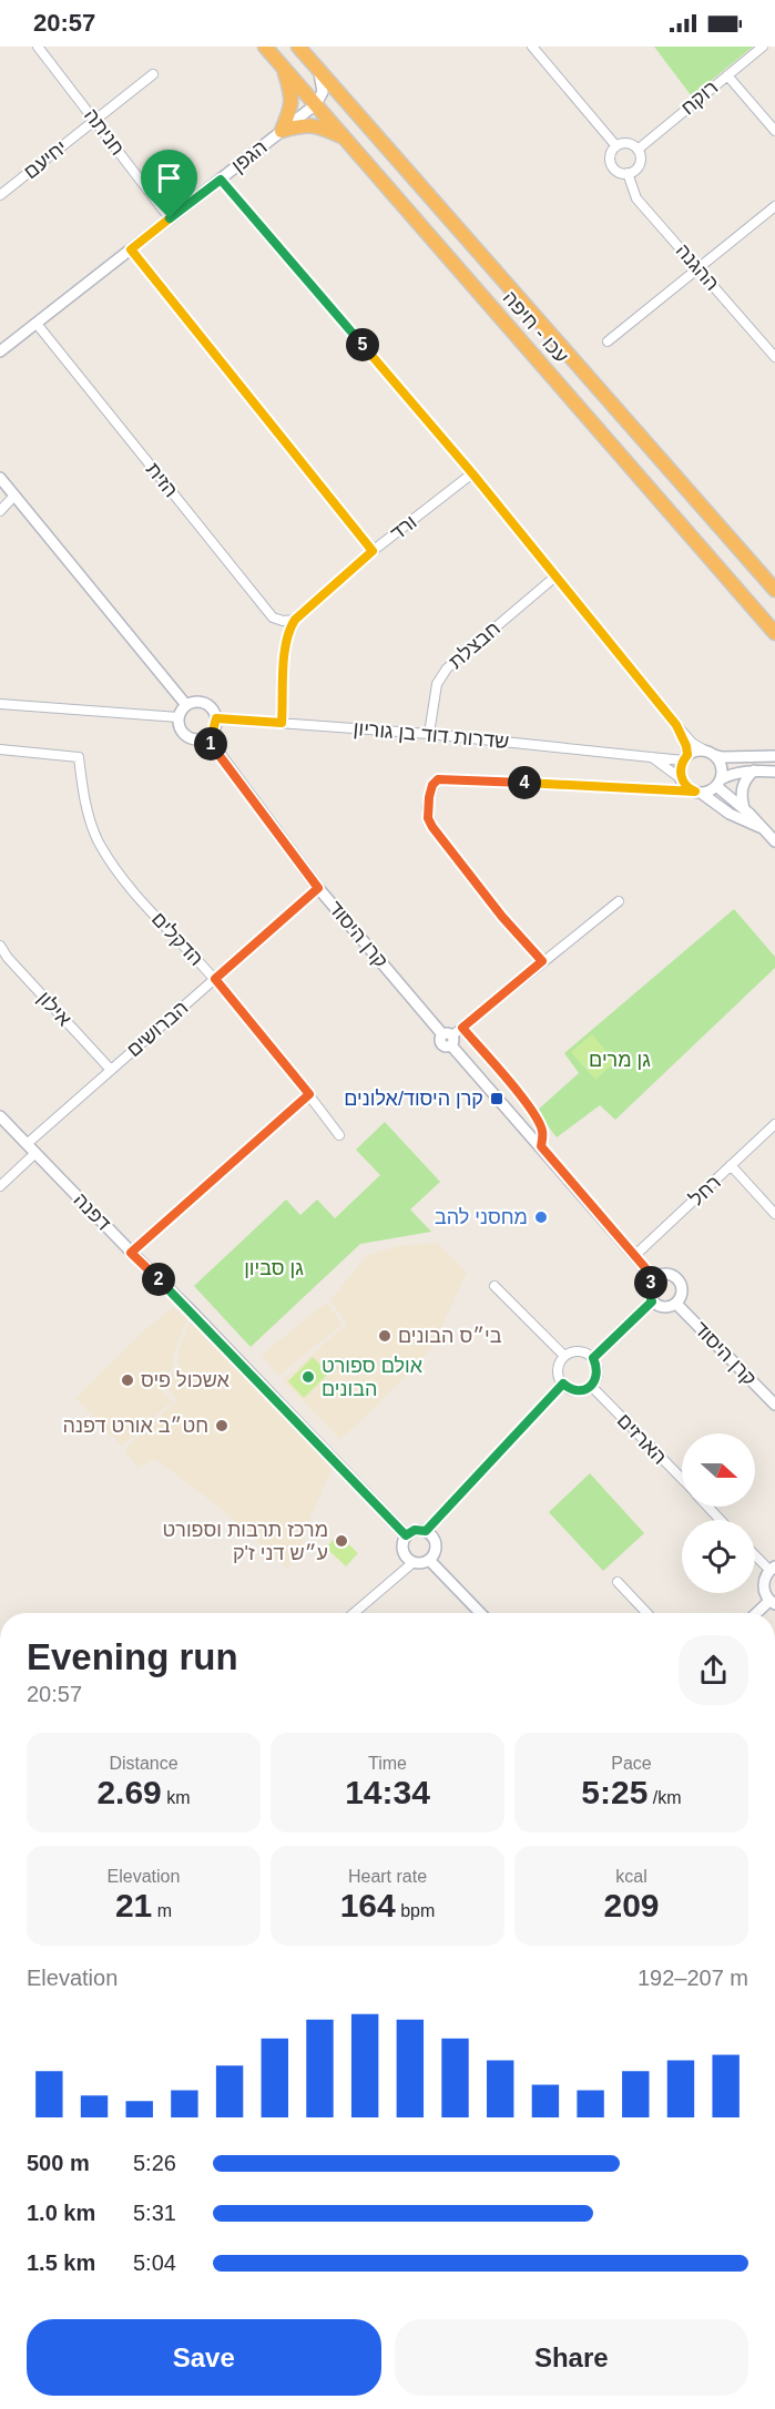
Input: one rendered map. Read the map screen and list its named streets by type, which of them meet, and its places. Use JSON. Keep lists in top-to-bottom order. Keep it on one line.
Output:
{"streets":{"highway":["עכו - חיפה"],"street":["רוקח","חניתה","הגפן","יחיעם","ההגנה","הזית","ורד","חבצלת","שדרות דוד בן גוריון","קרן היסוד","הדקלים","אילון","הברושים","רחל","דפנה","הארזים"]},"crossings":[["רוקח","ההגנה"],["חניתה","הגפן"],["חניתה","יחיעם"],["הגפן","עכו - חיפה"],["הגפן","הזית"],["הזית","ורד"],["חבצלת","שדרות דוד בן גוריון"],["שדרות דוד בן גוריון","קרן היסוד"],["קרן היסוד","הברושים"],["קרן היסוד","רחל"],["הדקלים","הברושים"],["אילון","הברושים"],["הברושים","דפנה"]],"parks":["גן מרים","גן סביון"],"places":{"transit":["קרן היסוד/אלונים"],"other":["מחסני להב","בי״ס הבונים","אולם ספורט הבונים","אשכול פיס","חט״ב אורט דפנה","מרכז תרבות וספורט ע״ש דני ז'ק"]},"north":"right","page":{"status":"20:57","pins":["5","1","4","2","3"],"heading":["Evening run","20:57"],"stats":[["Distance","2.69 km"],["Time","14:34"],["Pace","5:25 /km"],["Elevation","21 m"],["Heart rate","164 bpm"],["kcal","209"]],"chart":["Elevation","192–207 m"],"list":[{"name":"500 m","note":"5:26"},{"name":"1.0 km","note":"5:31"},{"name":"1.5 km","note":"5:04"}],"buttons":["Save","Share"]}}
